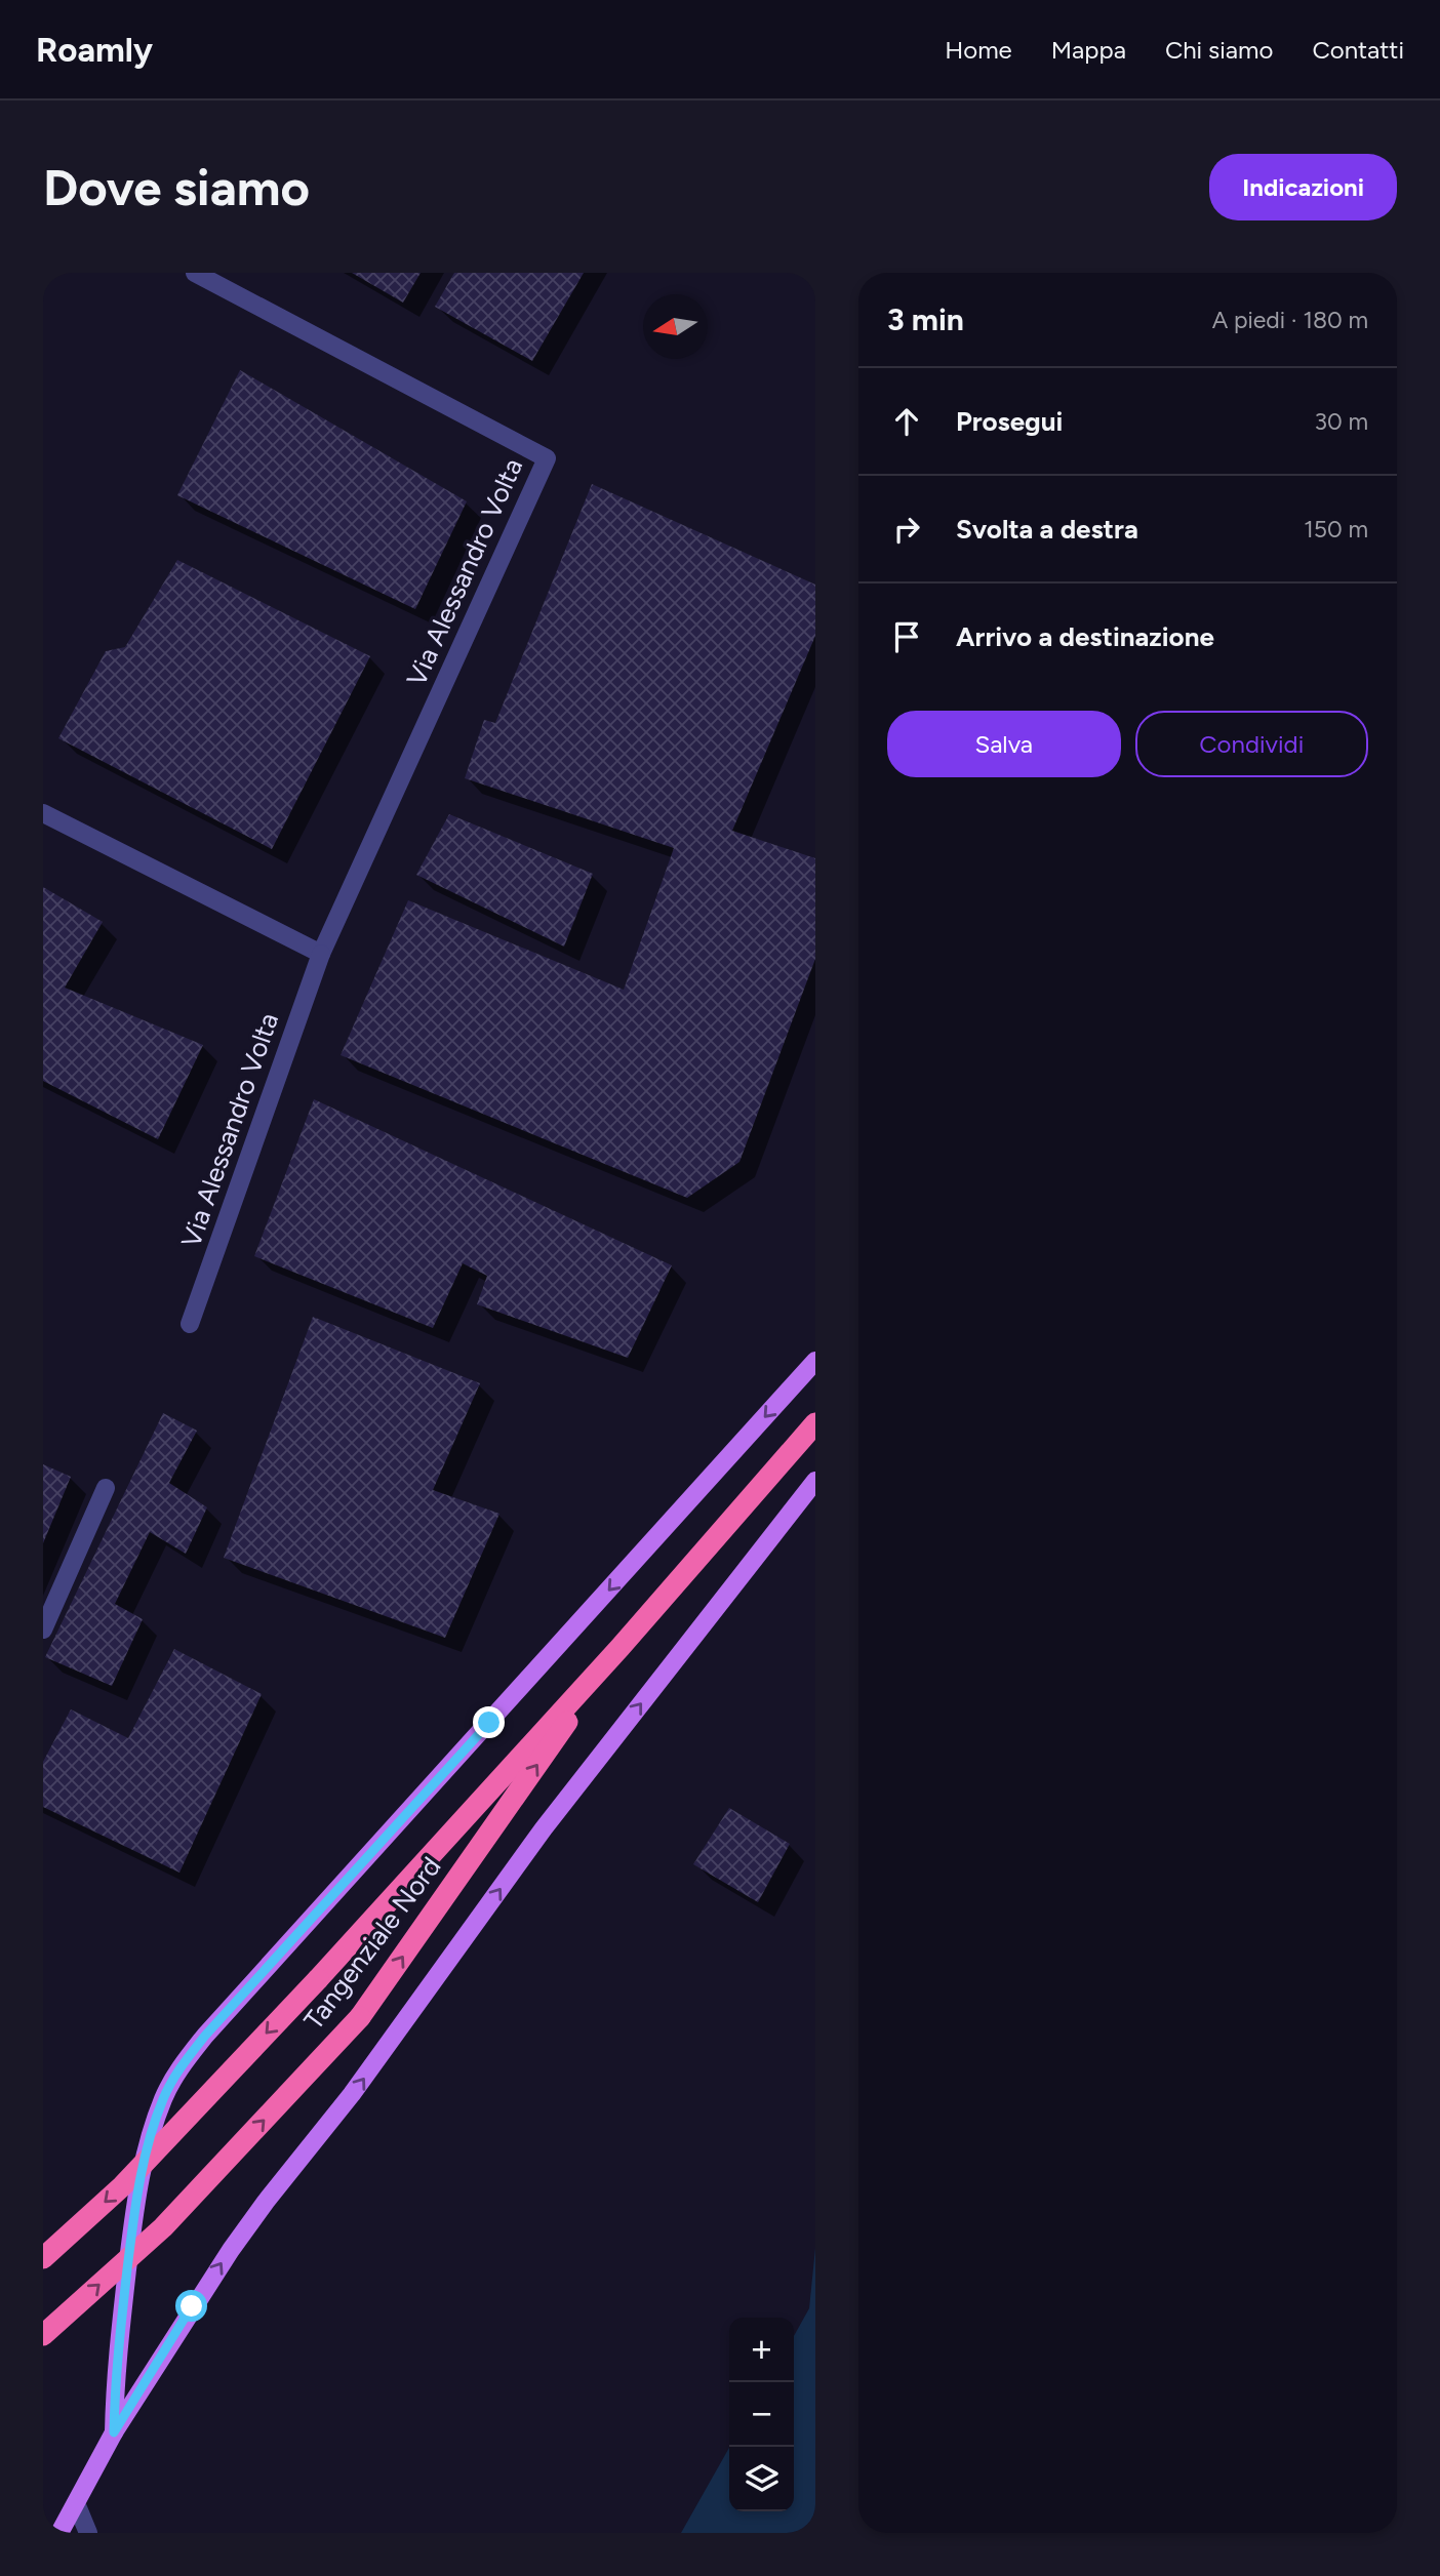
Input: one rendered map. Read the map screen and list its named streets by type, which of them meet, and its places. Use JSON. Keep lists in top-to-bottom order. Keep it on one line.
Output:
{"streets":{"highway":["Tangenziale Nord"],"street":["Via Alessandro Volta"]},"north":"left","page":{"header":"Roamly","nav":["Home","Mappa","Chi siamo","Contatti"],"buttons":["Indicazioni",["Salva","Condividi"]],"title":"Dove siamo","heading":["3 min","A piedi · 180 m"],"list":[["Prosegui","30 m"],["Svolta a destra","150 m"],"Arrivo a destinazione"],"map_buttons":["+","−"]}}
